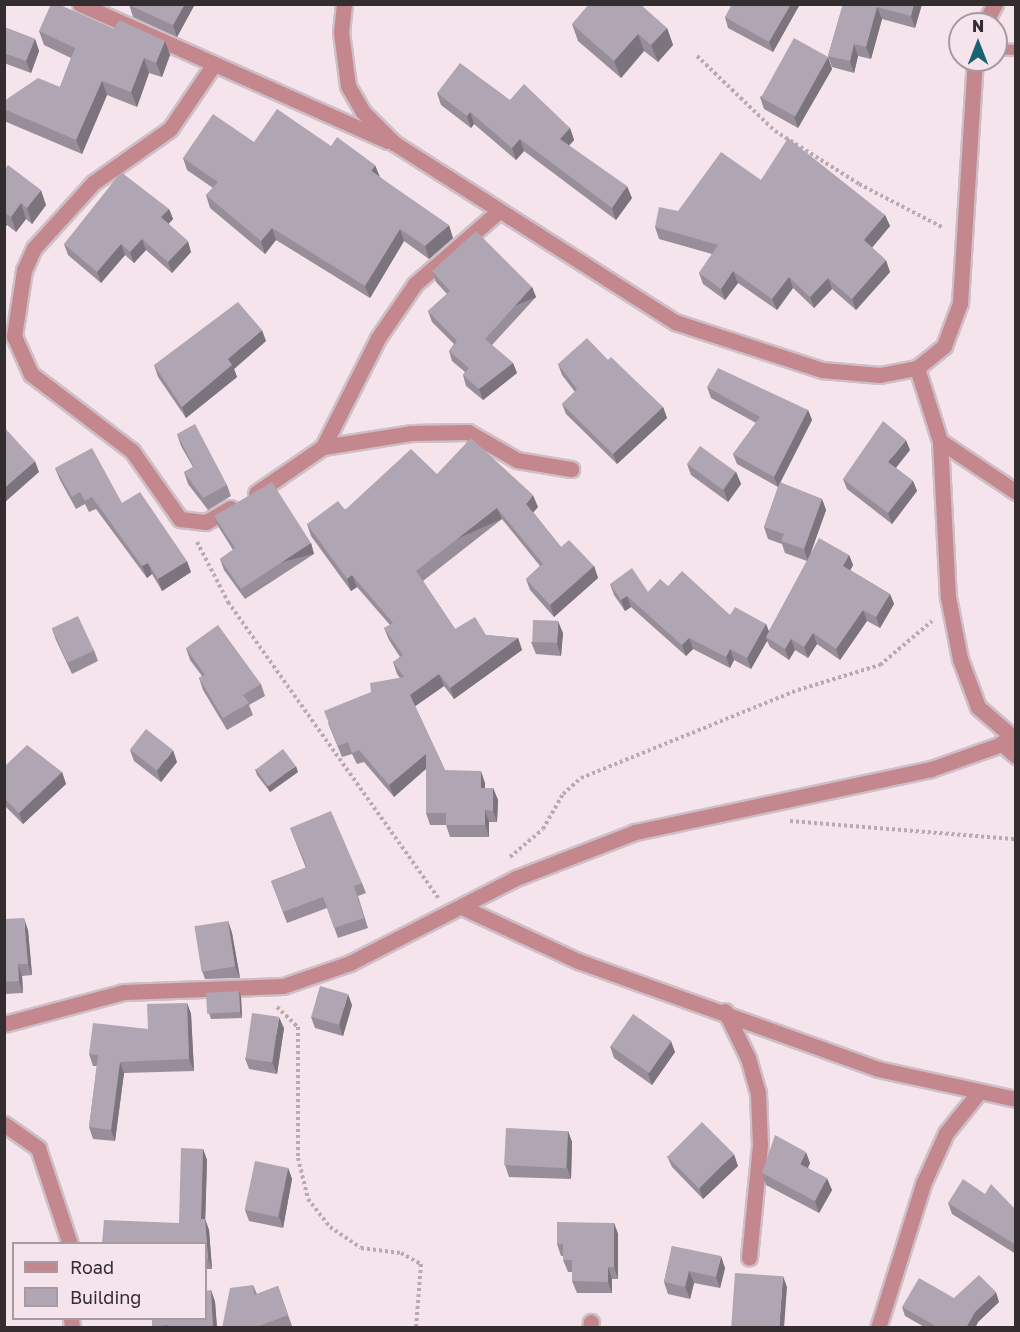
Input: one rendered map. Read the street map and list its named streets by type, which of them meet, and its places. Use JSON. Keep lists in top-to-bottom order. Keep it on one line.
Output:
{"legend":["Road","Building"],"north":"top"}
